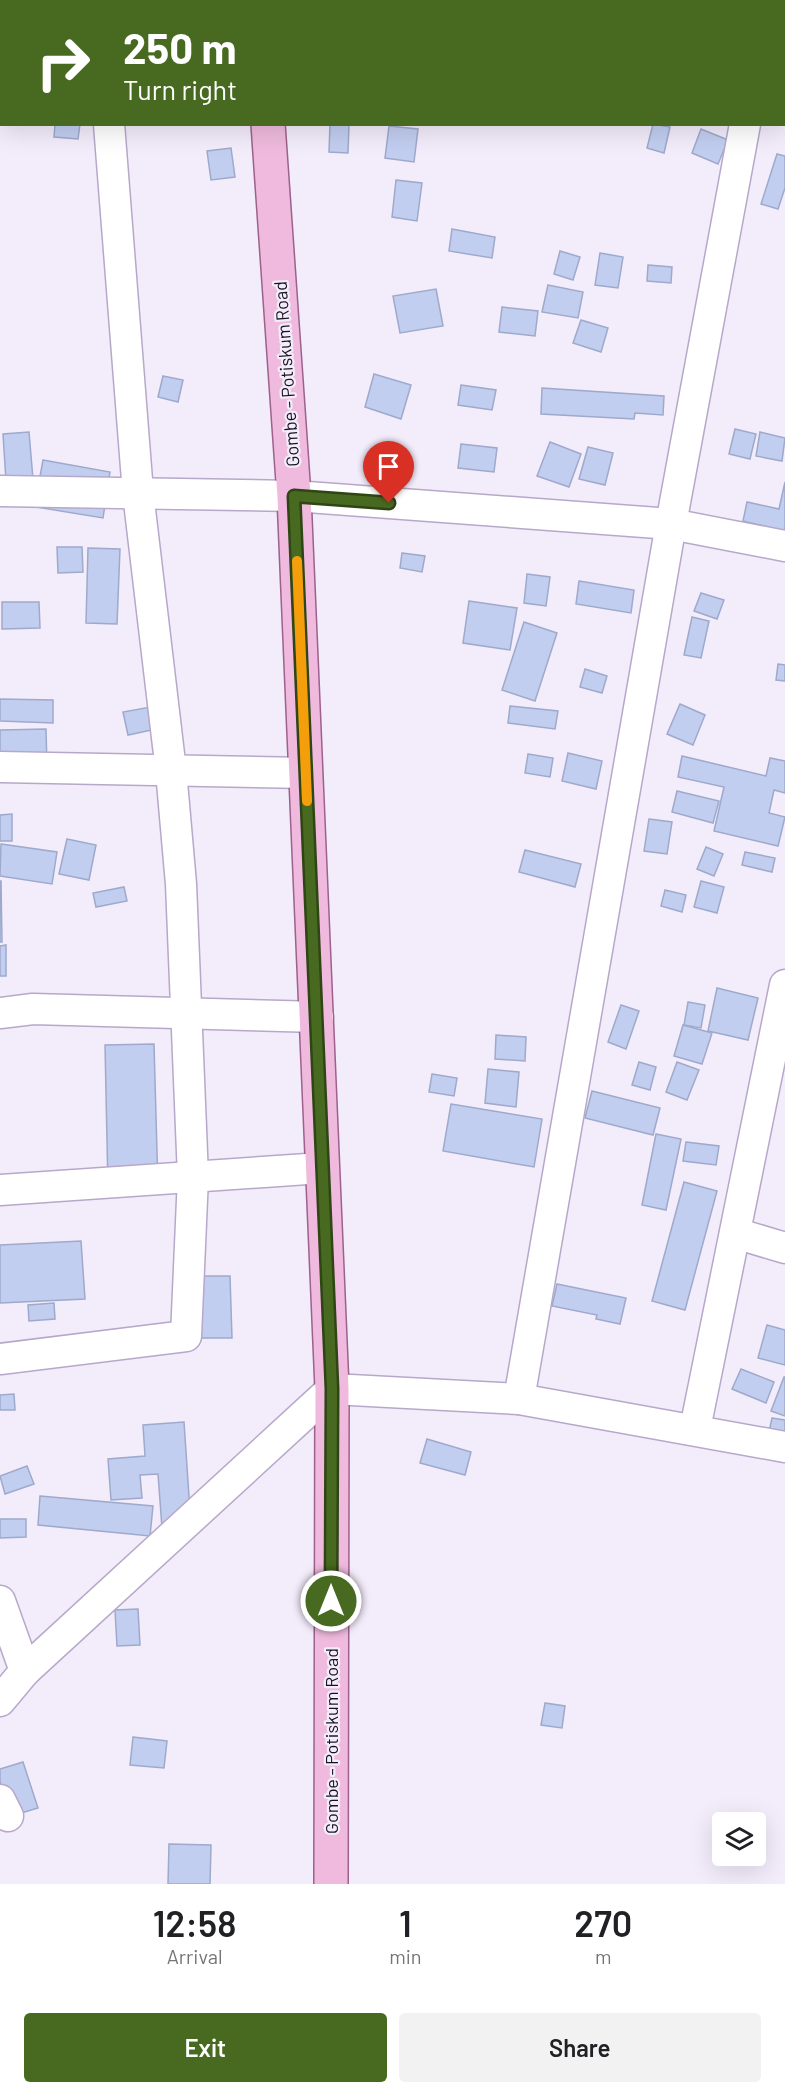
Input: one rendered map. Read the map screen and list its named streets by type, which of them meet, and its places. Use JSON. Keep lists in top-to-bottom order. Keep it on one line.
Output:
{"streets":{"main road":["Gombe - Potiskum Road"]},"page":{"turn":["250 m","Turn right"],"eta":["12:58","Arrival","1","min","270","m"],"buttons":["Exit","Share"]}}
